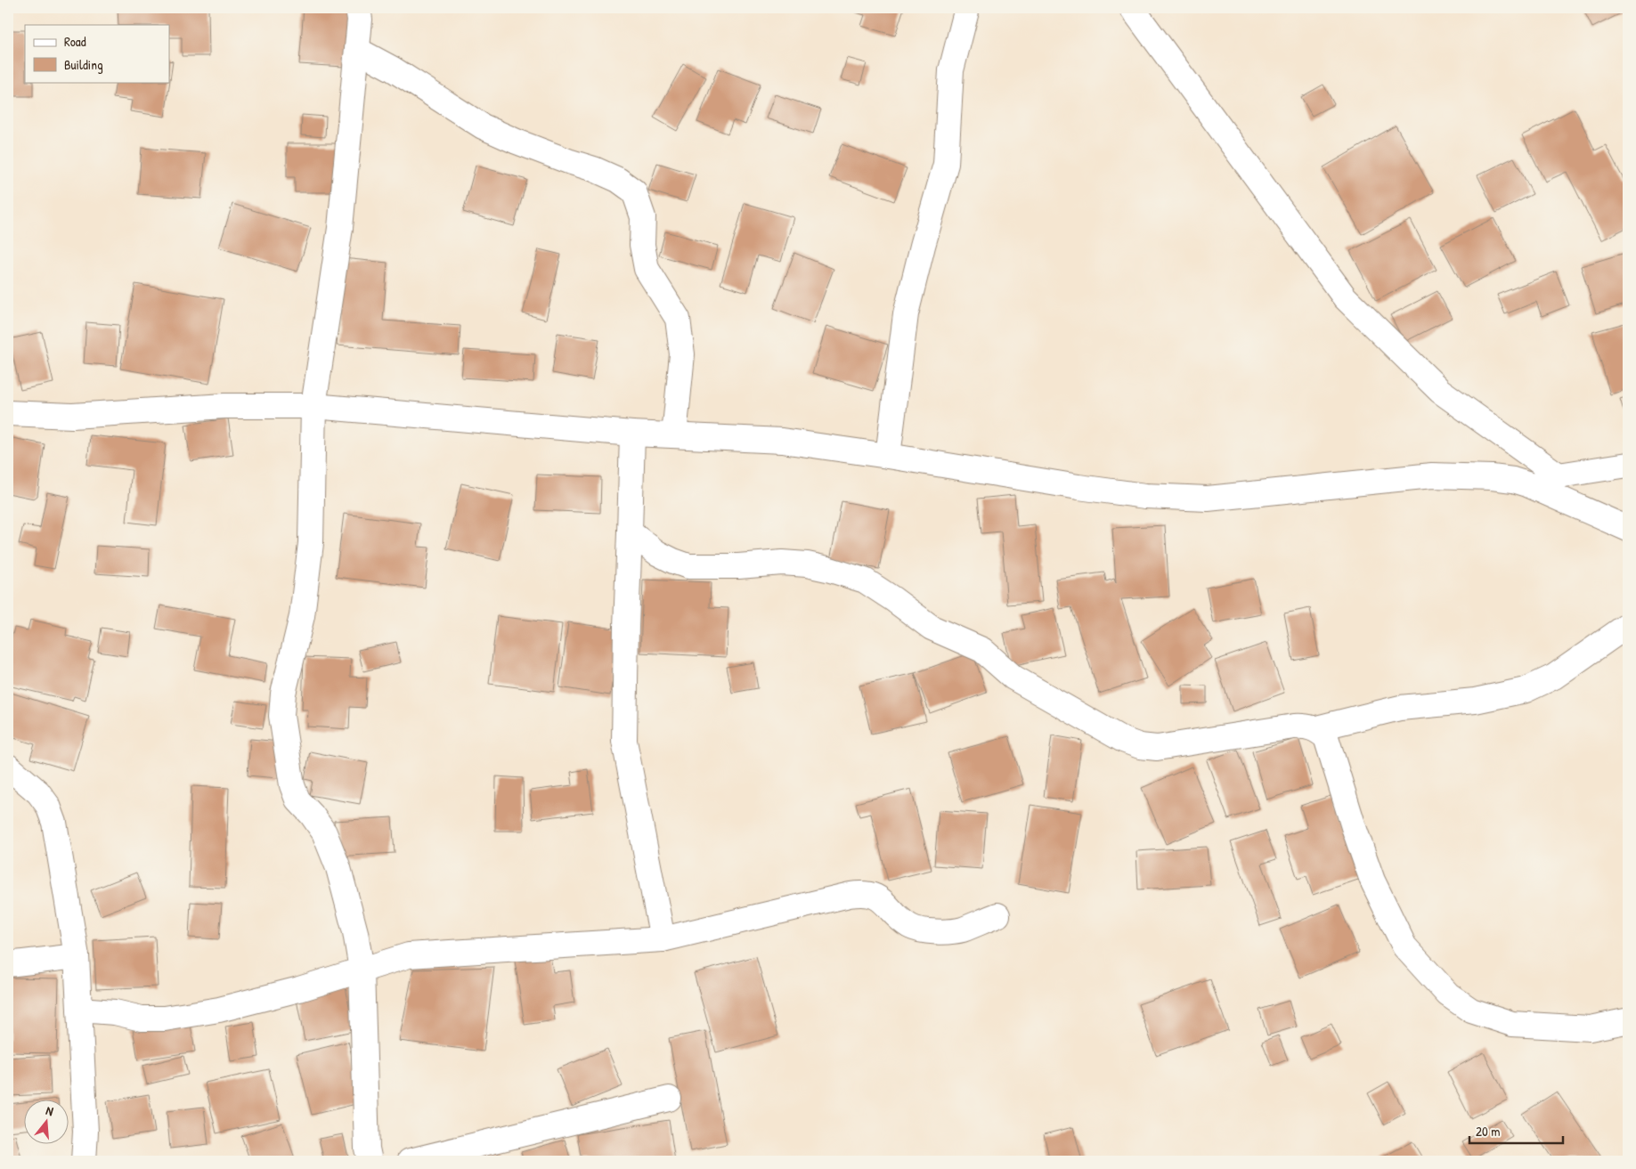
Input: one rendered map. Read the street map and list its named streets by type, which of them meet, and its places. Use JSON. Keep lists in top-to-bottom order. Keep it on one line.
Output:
{"legend":["Road","Building"],"scale_bar":"20 m","north":"top"}
